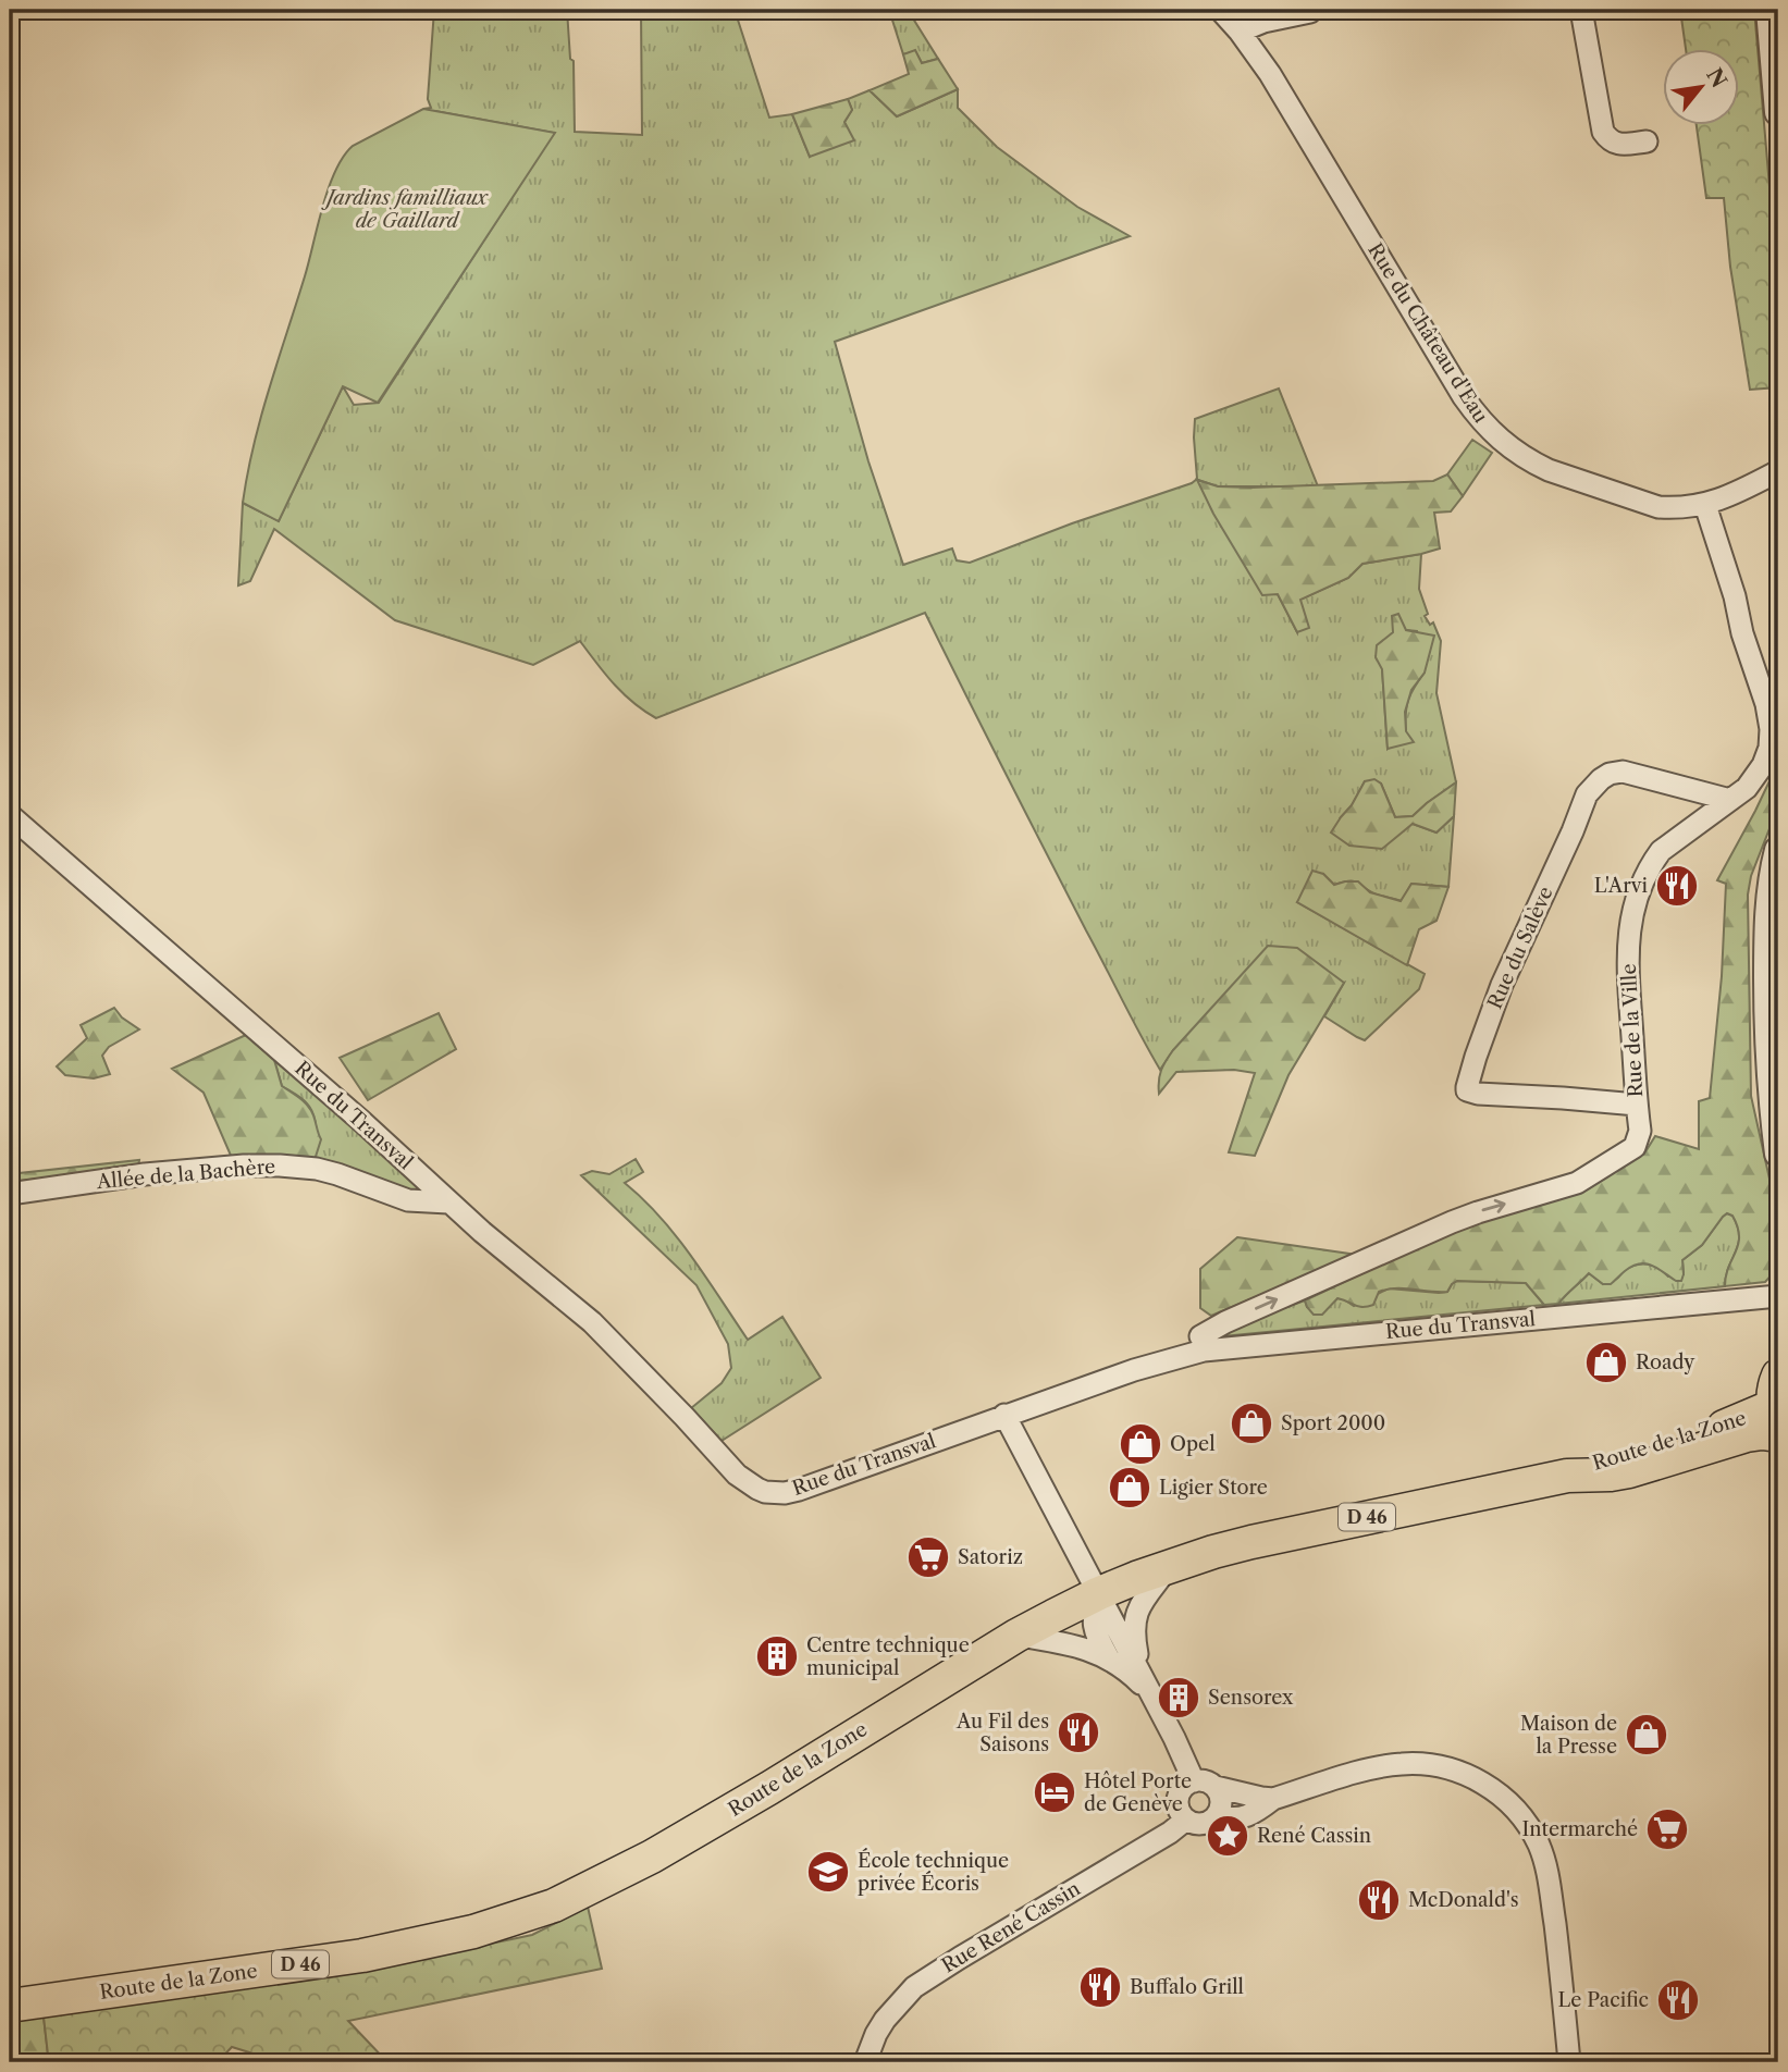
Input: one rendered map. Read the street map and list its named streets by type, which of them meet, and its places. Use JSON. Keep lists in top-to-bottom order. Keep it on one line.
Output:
{"streets":{"main road":["Route de la Zone","D 46"],"street":["Rue du Château d'Eau","Rue du Salève","Rue de la Ville","Rue du Transval","Allée de la Bachère","Rue René Cassin"]},"crossings":[["Rue du Château d'Eau","Rue de la Ville"],["Rue du Salève","Rue de la Ville"],["Rue du Transval","Allée de la Bachère"]],"one_way":["Rue de la Ville"],"parks":["Jardins familliaux de Gaillard"],"places":{"restaurant":["L'Arvi","Au Fil des Saisons","McDonald's","Buffalo Grill","Le Pacific"],"shop":["Roady","Sport 2000","Opel","Ligier Store","Maison de la Presse"],"supermarket":["Satoriz","Intermarché"],"building":["Centre technique municipal","Sensorex"],"hotel":["Hôtel Porte de Genève"],"place":["René Cassin"],"school or university":["École technique privée Écoris"]},"north":"top right"}
